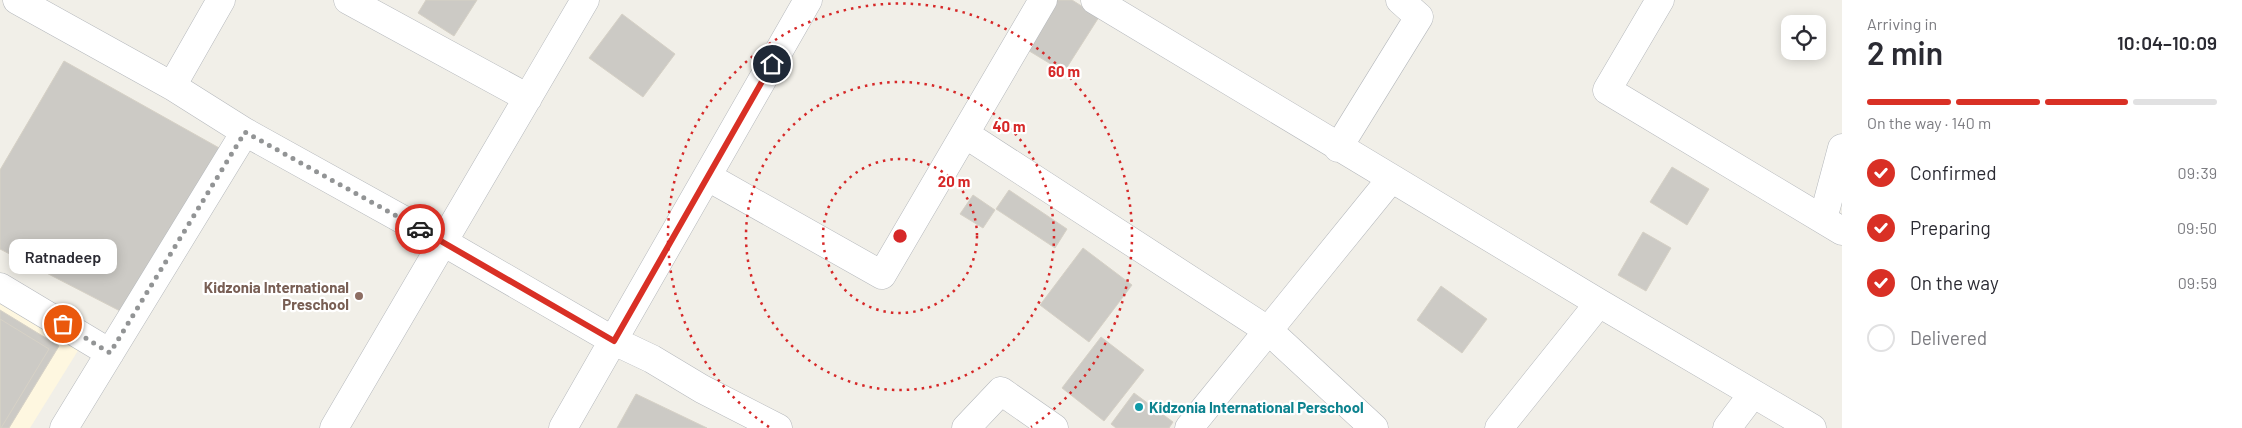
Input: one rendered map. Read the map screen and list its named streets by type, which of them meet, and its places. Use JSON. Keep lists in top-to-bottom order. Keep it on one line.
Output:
{"places":["Kidzonia International Preschool","Ratnadeep","Kidzonia International Perschool"],"page":{"heading":["2 min","Arriving in","10:04–10:09"],"bar":"On the way · 140 m","list":[["Confirmed","09:39"],["Preparing","09:50"],["On the way","09:59"],"Delivered"],"bubble":"Ratnadeep"},"rings":["60 m","40 m","20 m"]}
